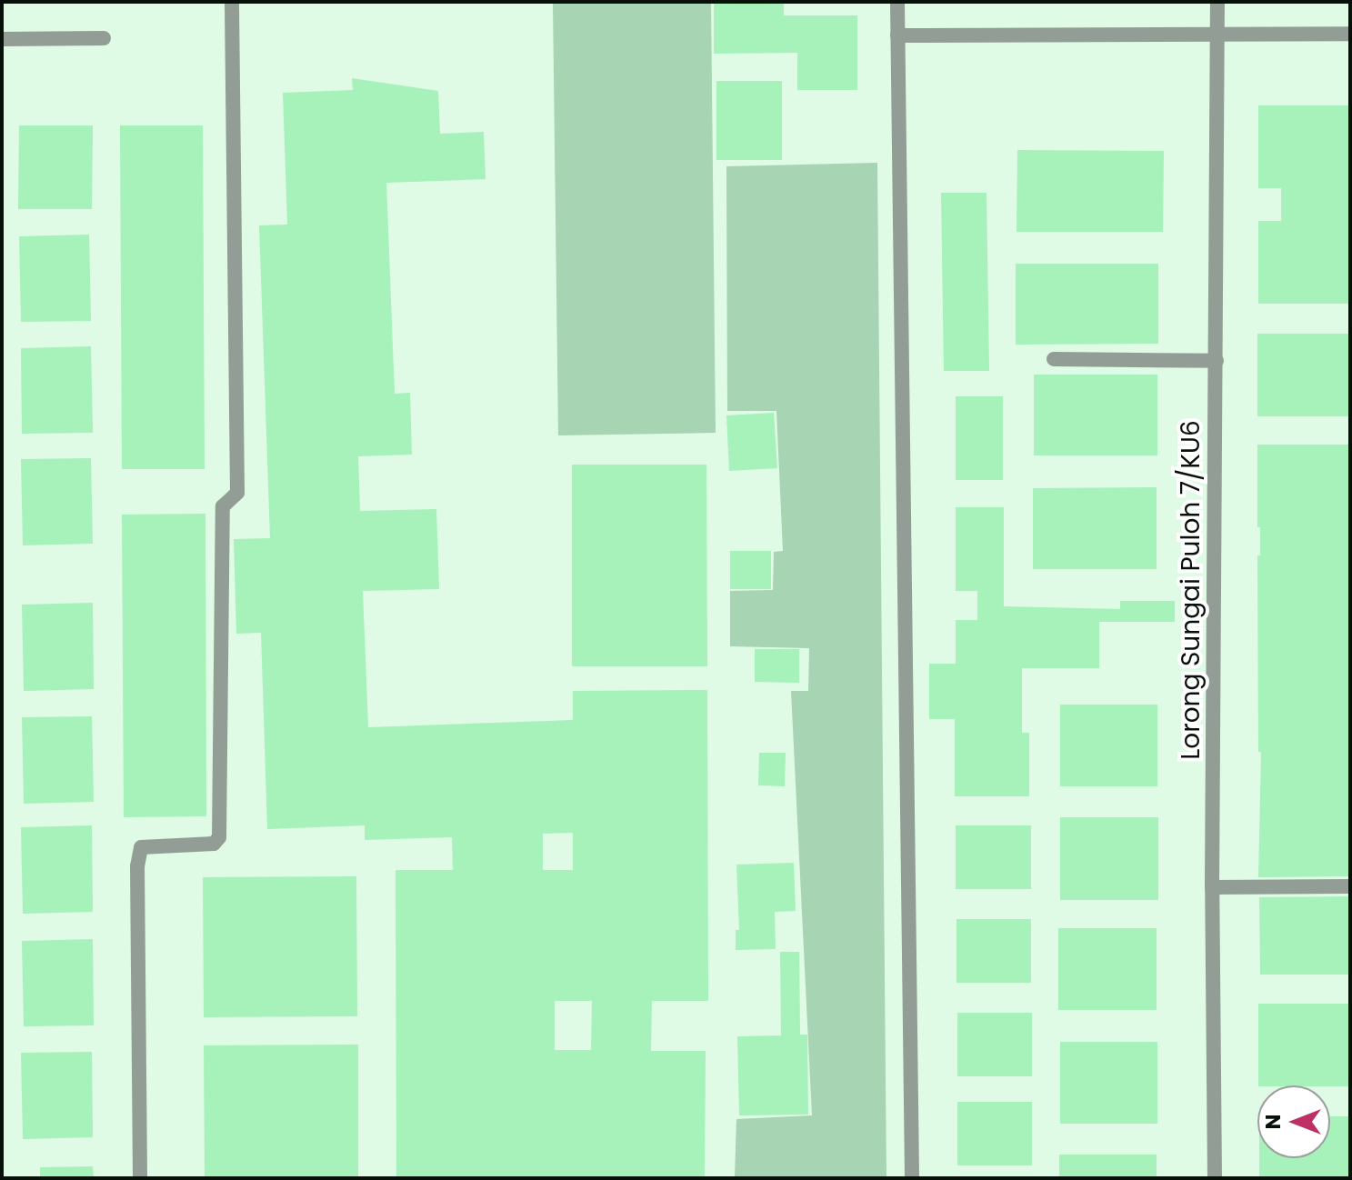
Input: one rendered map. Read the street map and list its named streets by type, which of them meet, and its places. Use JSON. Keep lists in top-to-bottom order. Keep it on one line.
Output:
{"streets":{"street":["Lorong Sungai Puloh 7/KU6"]},"north":"left"}
